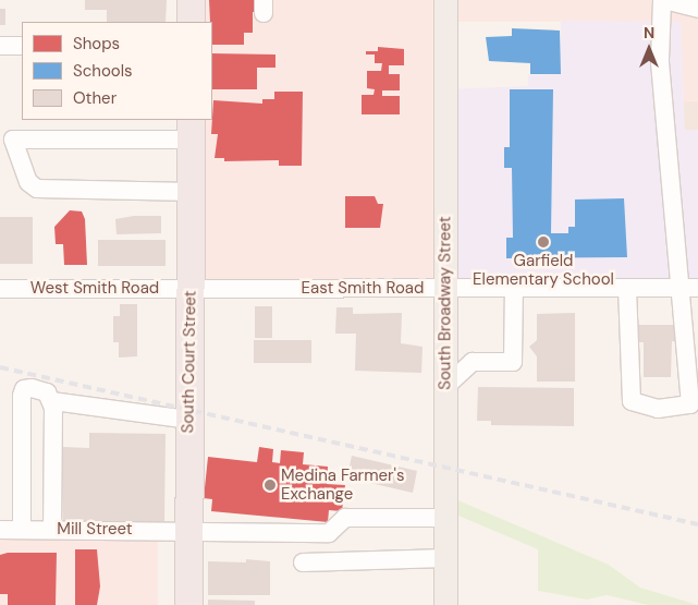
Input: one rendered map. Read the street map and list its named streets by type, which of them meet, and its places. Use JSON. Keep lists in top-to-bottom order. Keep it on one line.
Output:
{"streets":{"highway":["South Court Street"],"main road":["South Broadway Street"],"street":["West Smith Road","East Smith Road","Mill Street"]},"crossings":[["West Smith Road","East Smith Road"],["West Smith Road","South Court Street"],["East Smith Road","South Broadway Street"],["East Smith Road","South Court Street"],["South Broadway Street","Mill Street"],["South Court Street","Mill Street"]],"places":["Garfield Elementary School","Medina Farmer's Exchange"],"legend":["Shops","Schools","Other"],"north":"top"}
